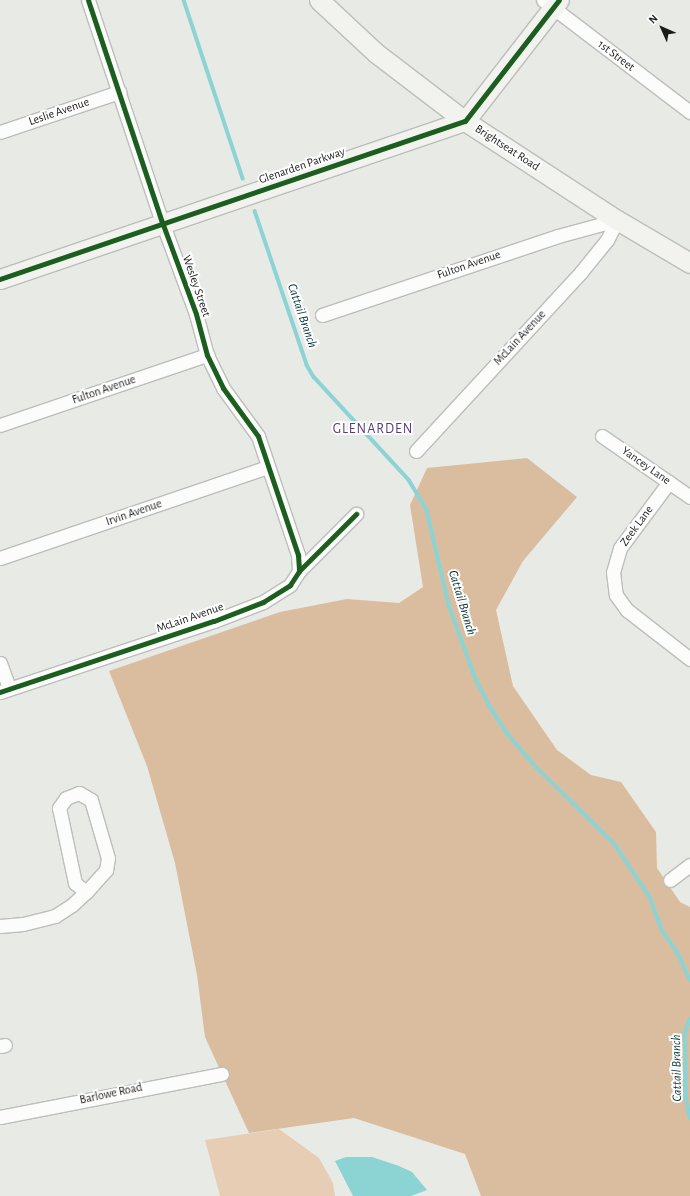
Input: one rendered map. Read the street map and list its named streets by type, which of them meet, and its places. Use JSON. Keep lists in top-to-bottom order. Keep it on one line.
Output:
{"streets":{"street":["1st Street","Leslie Avenue","Brightseat Road","Glenarden Parkway","Fulton Avenue","Wesley Street","McLain Avenue","Yancey Lane","Irvin Avenue","Zeek Lane","Barlowe Road"]},"crossings":[["Leslie Avenue","Wesley Street"],["Brightseat Road","Glenarden Parkway"],["Brightseat Road","Fulton Avenue"],["Brightseat Road","McLain Avenue"],["Glenarden Parkway","Wesley Street"],["Fulton Avenue","Wesley Street"],["Fulton Avenue","McLain Avenue"],["Wesley Street","McLain Avenue"],["Wesley Street","Irvin Avenue"],["Yancey Lane","Zeek Lane"]],"districts":["GLENARDEN"],"water":["Cattail Branch"],"north":"top left"}
